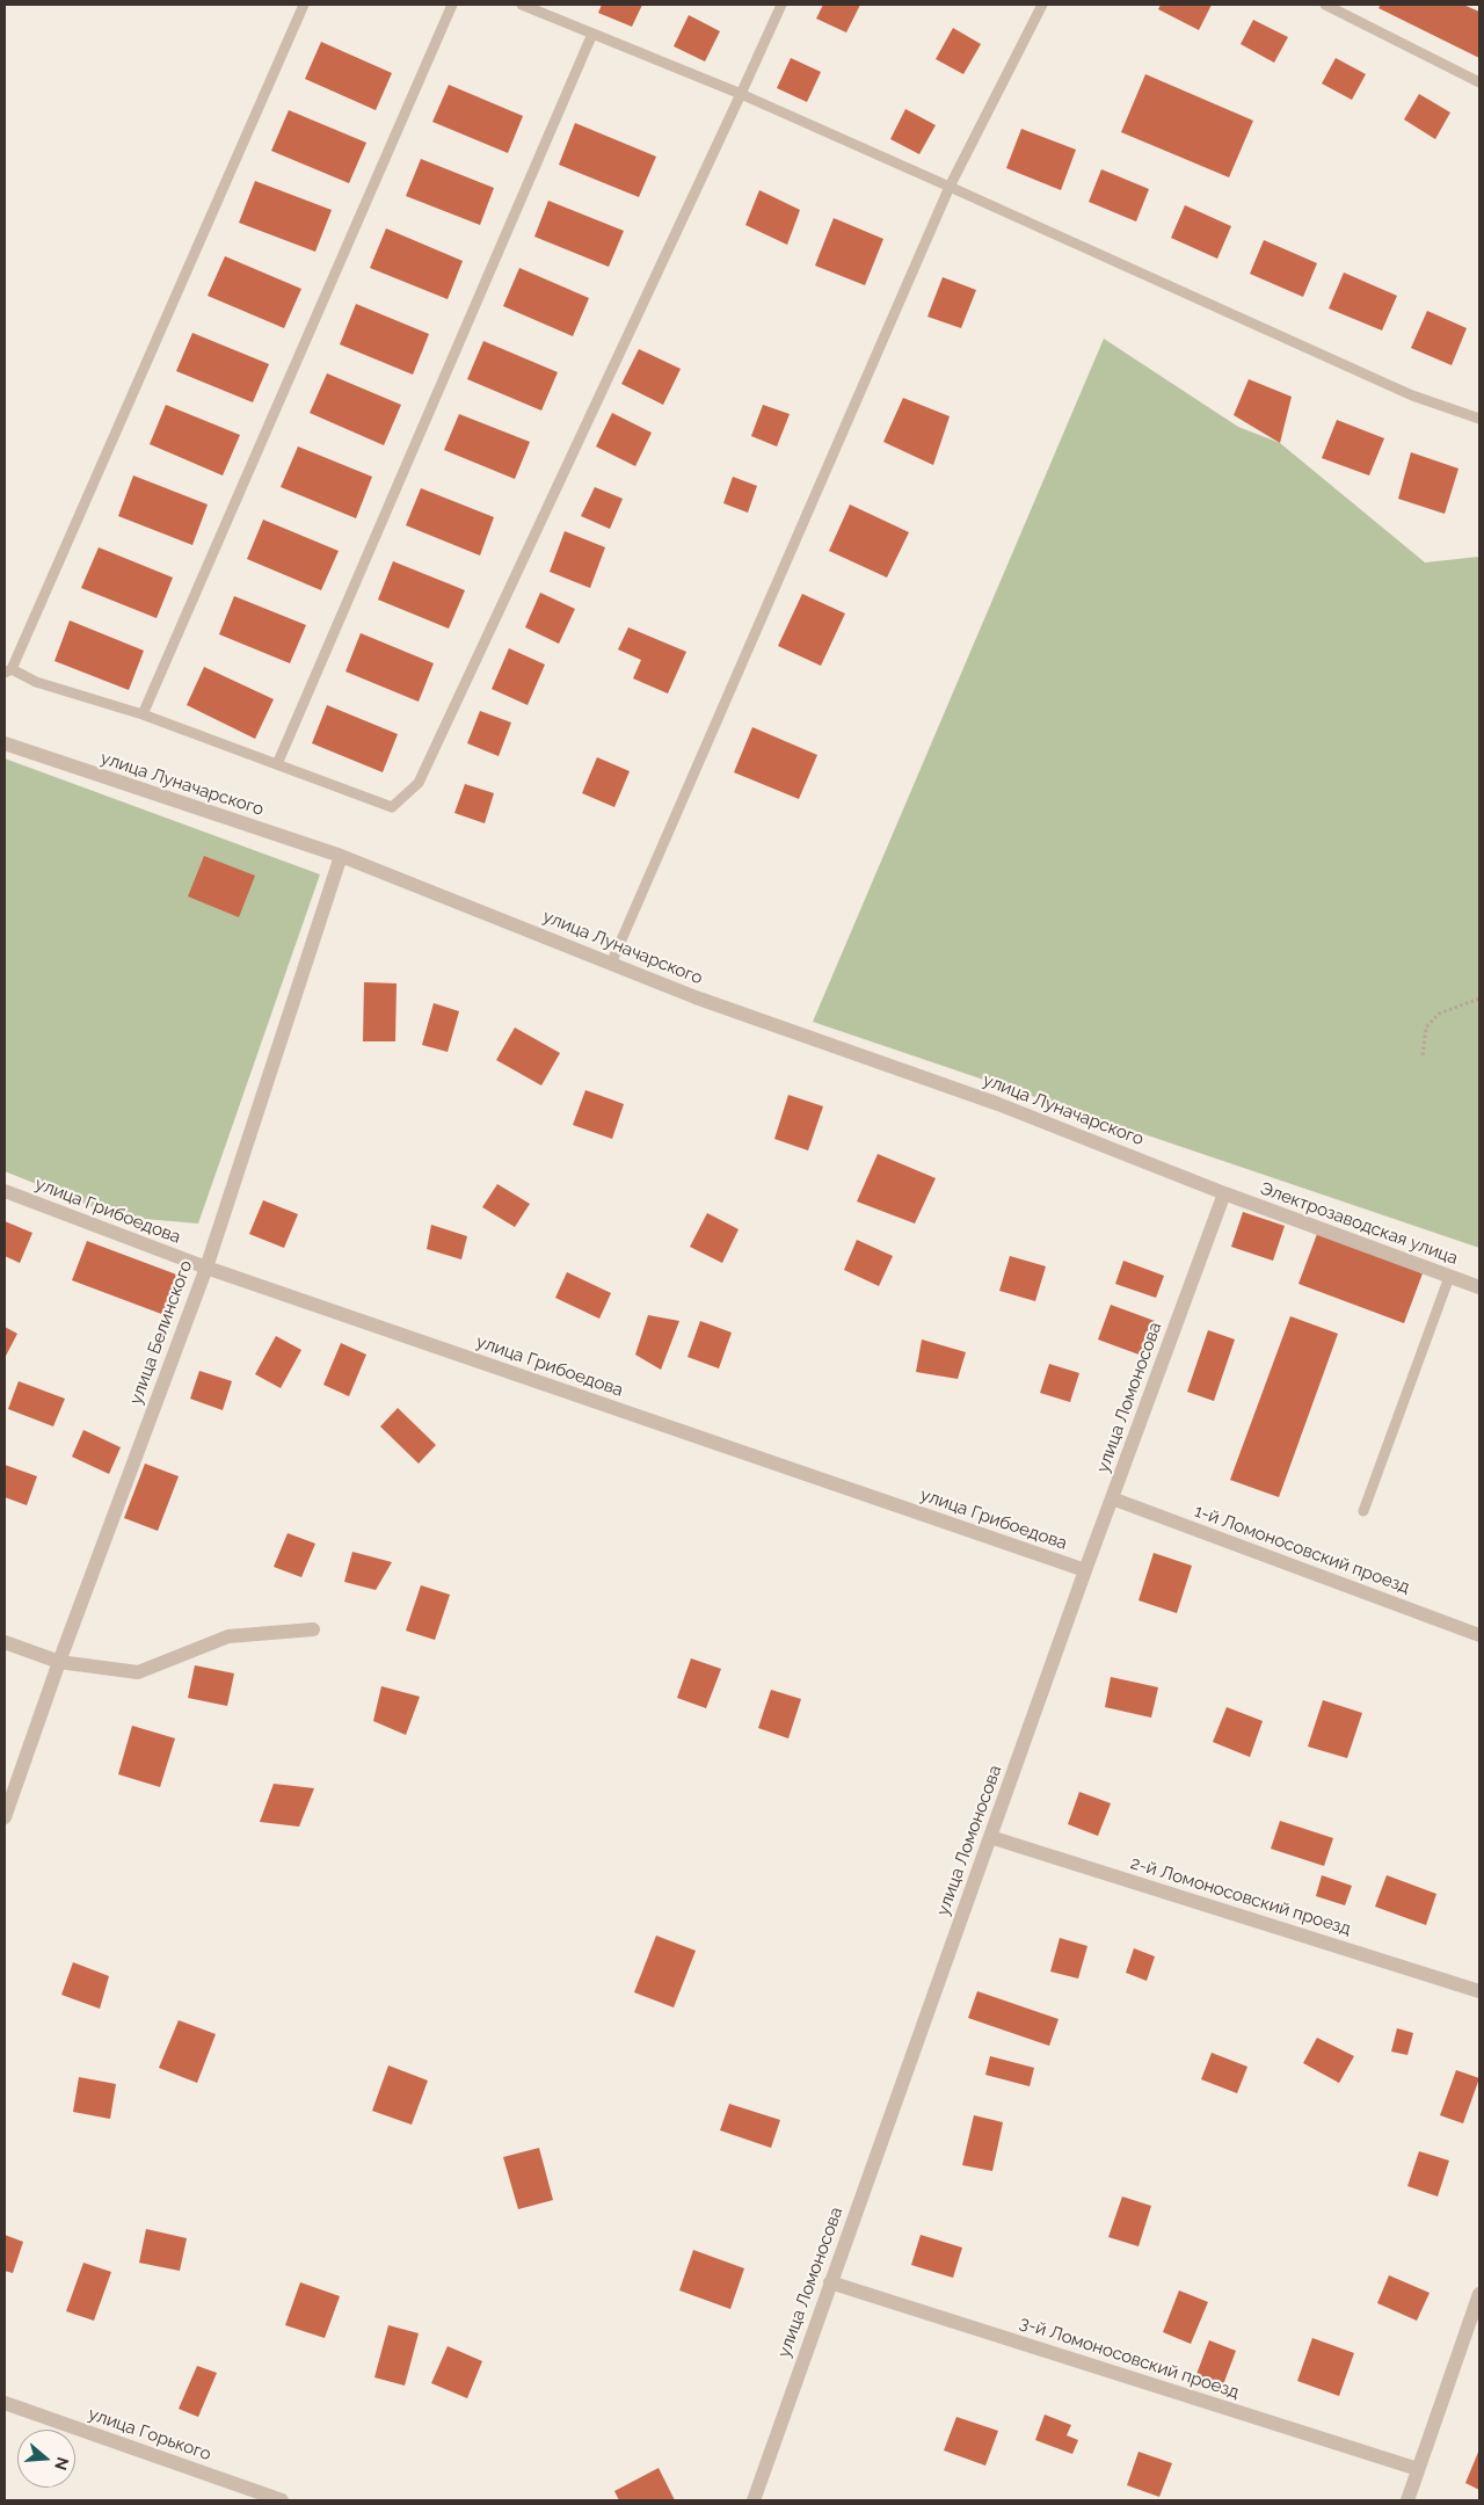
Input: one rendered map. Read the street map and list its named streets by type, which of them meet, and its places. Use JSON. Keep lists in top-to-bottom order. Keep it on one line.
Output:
{"streets":{"street":["улица Луначарского","улица Грибоедова","Электрозаводская улица","улица Белинского","улица Ломоносова","1-й Ломоносовский проезд","2-й Ломоносовский проезд","3-й Ломоносовский проезд","улица Горького"]},"crossings":[["улица Луначарского","Электрозаводская улица"],["улица Луначарского","улица Белинского"],["улица Луначарского","улица Ломоносова"],["улица Грибоедова","улица Белинского"],["улица Грибоедова","улица Ломоносова"],["Электрозаводская улица","улица Ломоносова"],["улица Ломоносова","1-й Ломоносовский проезд"],["улица Ломоносова","2-й Ломоносовский проезд"],["улица Ломоносова","3-й Ломоносовский проезд"]],"north":"right"}
